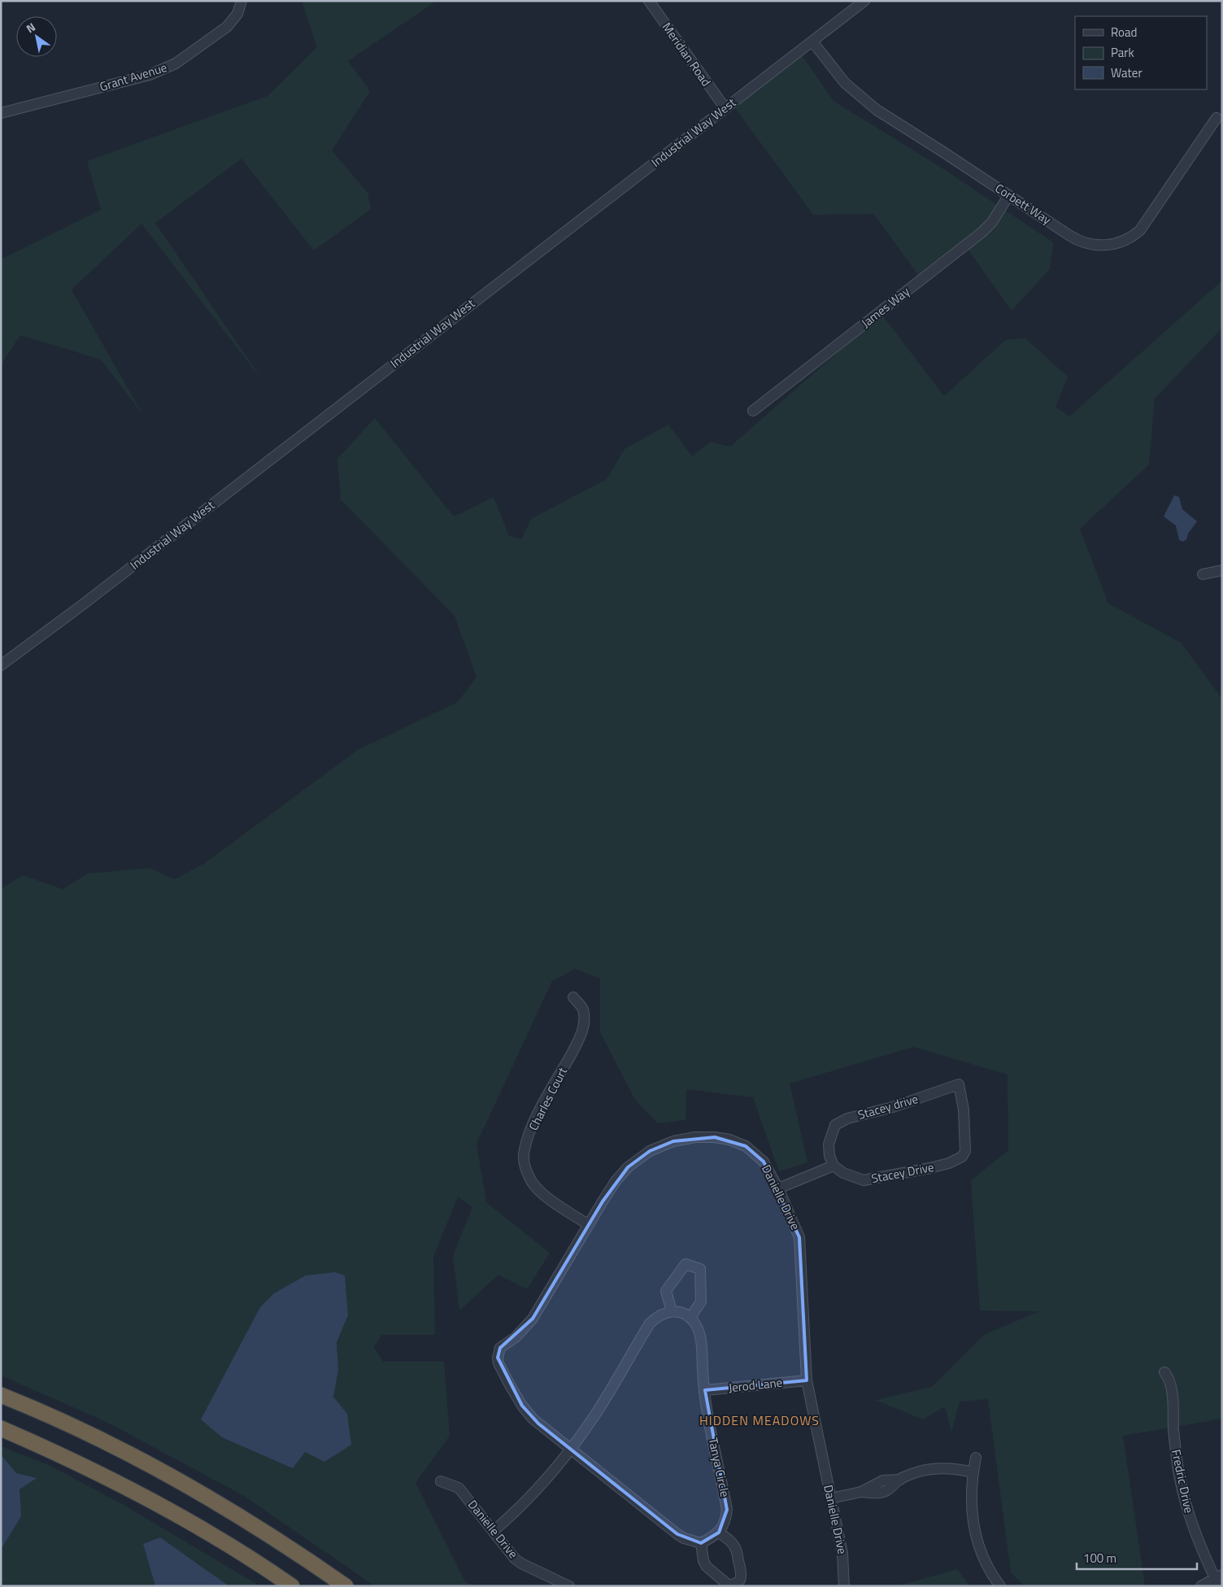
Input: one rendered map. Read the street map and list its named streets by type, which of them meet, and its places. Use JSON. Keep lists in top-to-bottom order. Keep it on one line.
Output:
{"streets":{"street":["Meridian Road","Grant Avenue","Industrial Way West","Corbett Way","James Way","Charles Court","Stacey drive","Stacey Drive","Danielle Drive","Jerod Lane","Tanya Circle","Fredric Drive"]},"crossings":[["Meridian Road","Industrial Way West"],["Industrial Way West","Corbett Way"],["Corbett Way","James Way"],["Charles Court","Danielle Drive"],["Stacey drive","Stacey Drive"],["Danielle Drive","Jerod Lane"],["Jerod Lane","Tanya Circle"]],"districts":["HIDDEN MEADOWS"],"legend":["Road","Park","Water"],"scale_bar":"100 m","north":"top left"}
